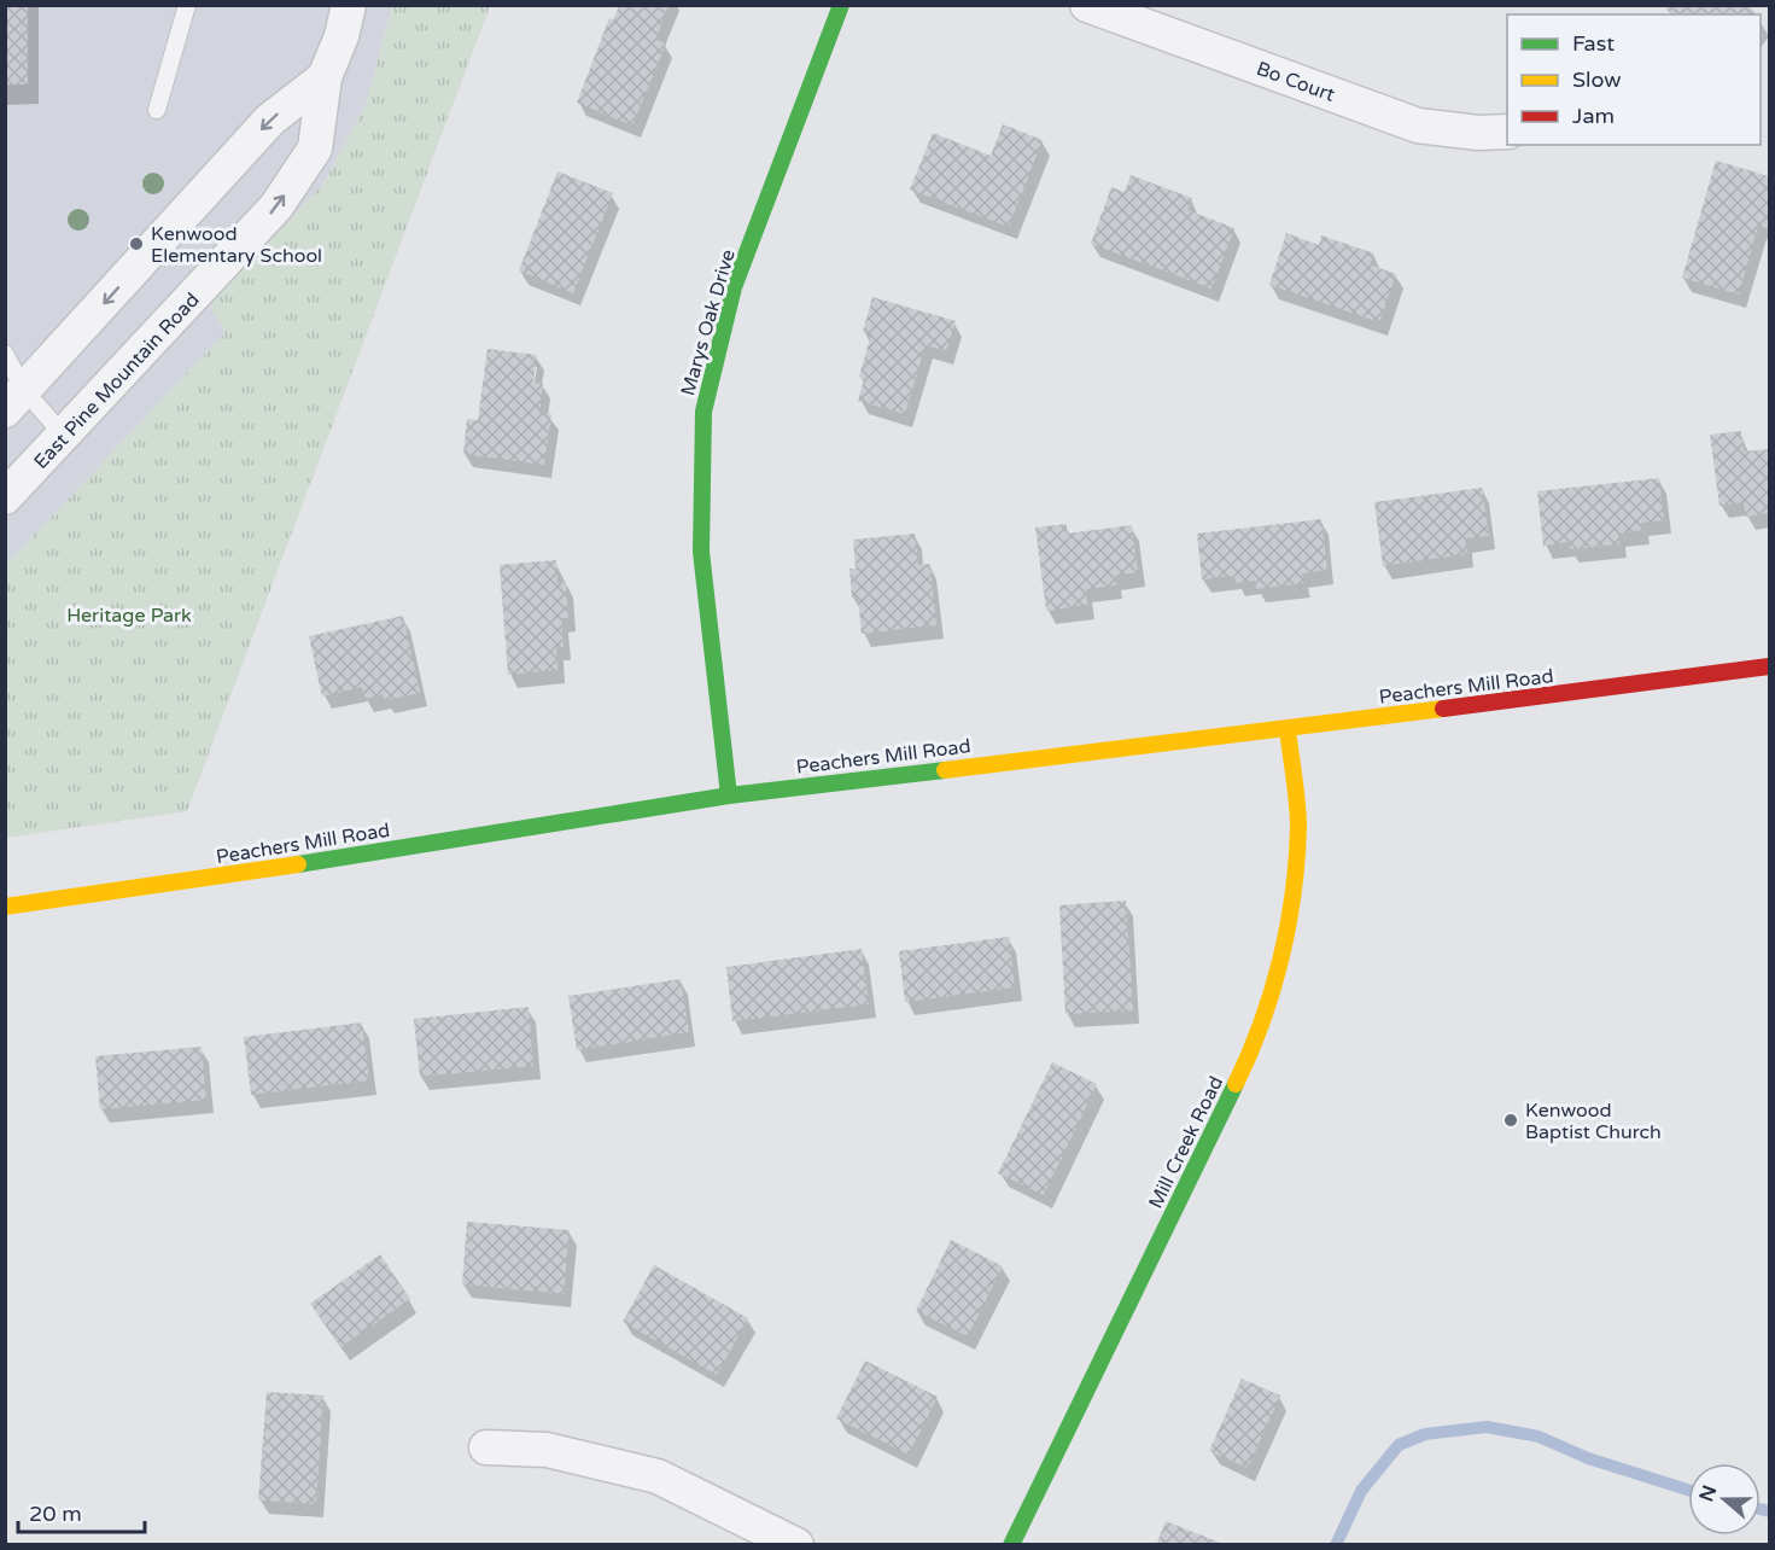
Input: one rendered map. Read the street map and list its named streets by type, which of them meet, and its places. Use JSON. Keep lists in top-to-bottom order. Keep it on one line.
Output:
{"streets":{"main road":["Marys Oak Drive","Peachers Mill Road","Mill Creek Road"],"street":["Bo Court","East Pine Mountain Road"]},"crossings":[["Marys Oak Drive","Peachers Mill Road"],["Peachers Mill Road","Mill Creek Road"]],"parks":["Heritage Park"],"places":["Kenwood Elementary School","Kenwood Baptist Church"],"legend":["Fast","Slow","Jam"],"scale_bar":"20 m","north":"left"}
